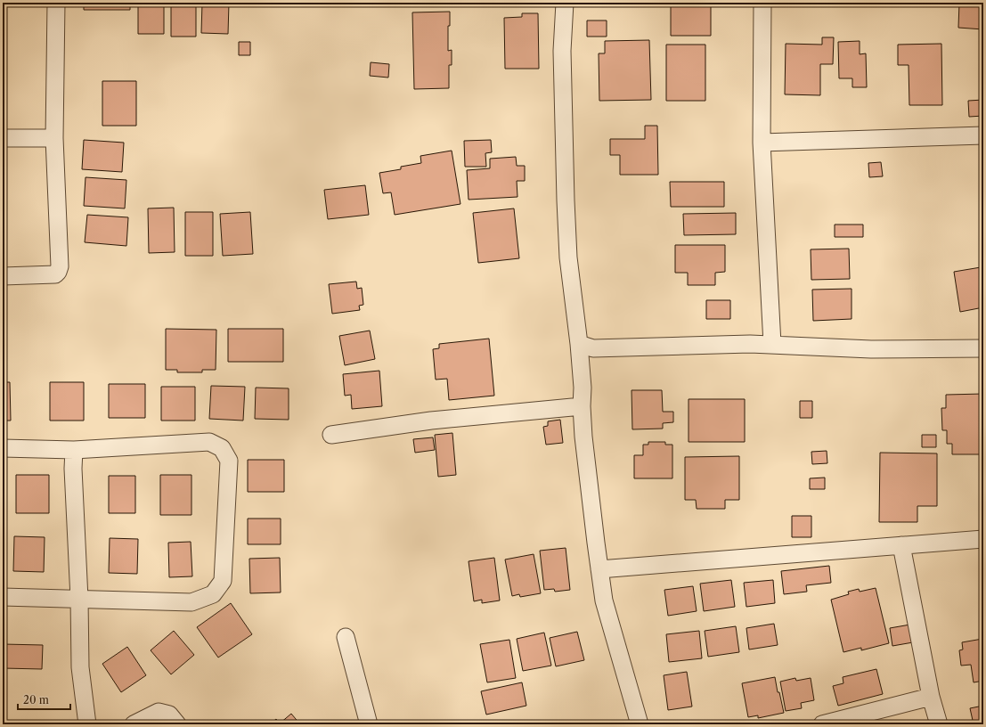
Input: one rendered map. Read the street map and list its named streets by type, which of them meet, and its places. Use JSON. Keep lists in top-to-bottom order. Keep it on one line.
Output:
{"scale_bar":"20 m"}
